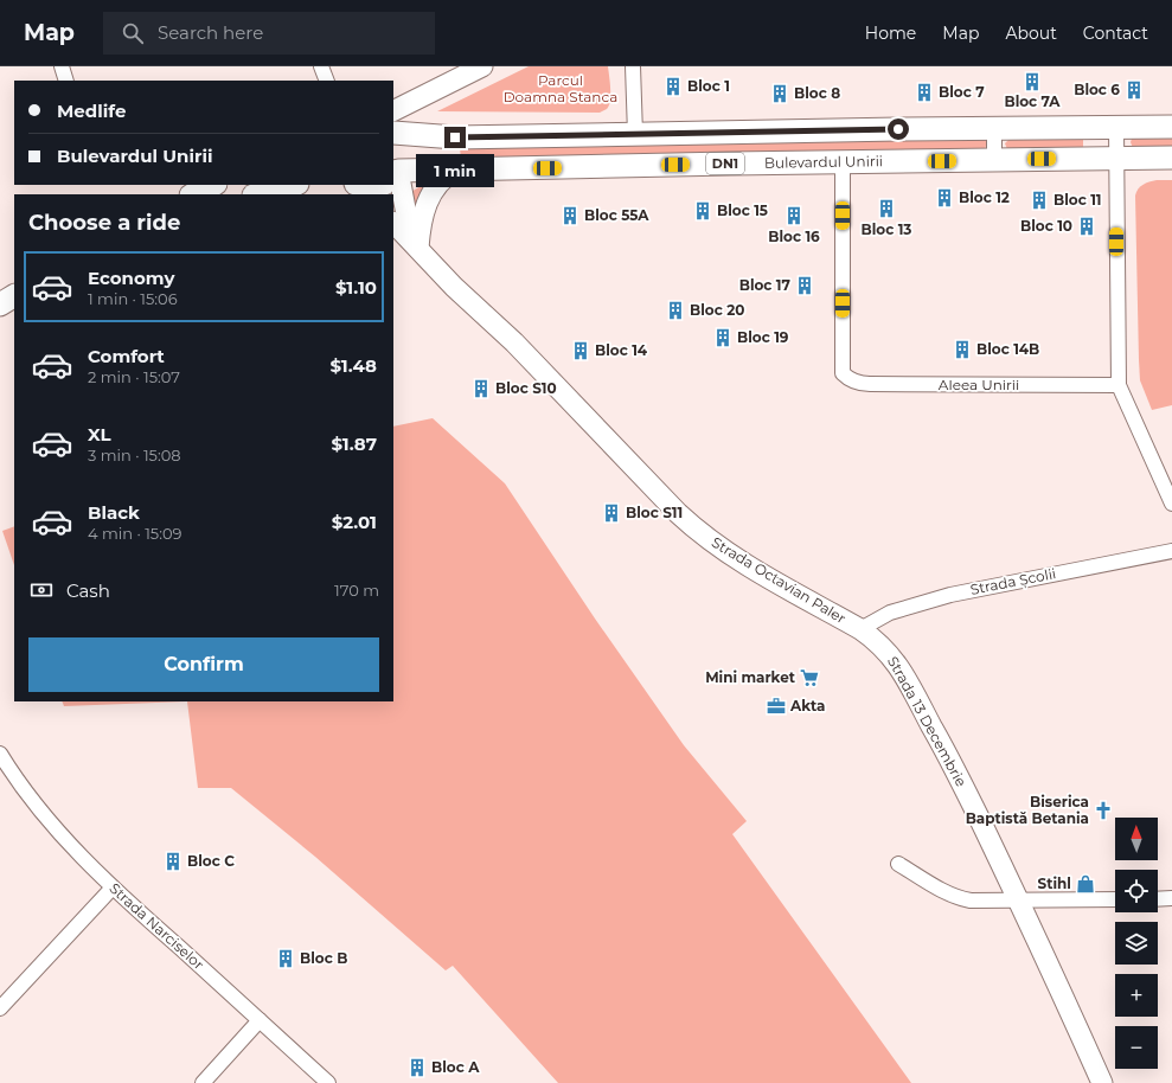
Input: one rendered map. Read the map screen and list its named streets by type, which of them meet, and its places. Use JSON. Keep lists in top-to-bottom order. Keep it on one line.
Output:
{"streets":{"main road":["Bulevardul Unirii","DN1","Strada Octavian Paler","Strada 13 Decembrie"],"street":["Aleea Unirii","Strada Școlii","Strada Narciselor"]},"crossings":[["Bulevardul Unirii","Aleea Unirii"],["DN1","Strada Octavian Paler"],["Strada Octavian Paler","Strada Școlii"],["Strada Octavian Paler","Strada 13 Decembrie"],["Strada Școlii","Strada 13 Decembrie"]],"parks":["Parcul Doamna Stanca"],"places":{"building":["Bloc 7A","Bloc 1","Bloc 6","Bloc 7","Bloc 8","Bloc 12","Bloc 11","Bloc 13","Bloc 15","Bloc 55A","Bloc 16","Bloc 10","Bloc 17","Bloc 20","Bloc 19","Bloc 14B","Bloc 14","Bloc S10","Bloc S11","Bloc C","Bloc B","Bloc A"],"supermarket":["Mini market"],"office":["Akta"],"church":["Biserica Baptistă Betania"],"shop":["Stihl"]},"north":"top","page":{"header":"Map","search":"Search here","nav":["Home","Map","About","Contact"],"banner":["Medlife","Bulevardul Unirii"],"bubble":"1 min","heading":"Choose a ride","list":[{"name":"Economy","note":"1 min · 15:06","value":"$1.10"},{"name":"Comfort","note":"2 min · 15:07","value":"$1.48"},{"name":"XL","note":"3 min · 15:08","value":"$1.87"},{"name":"Black","note":"4 min · 15:09","value":"$2.01"}],"pay":["Cash","170 m"],"buttons":"Confirm","map_buttons":["+","−"]}}
